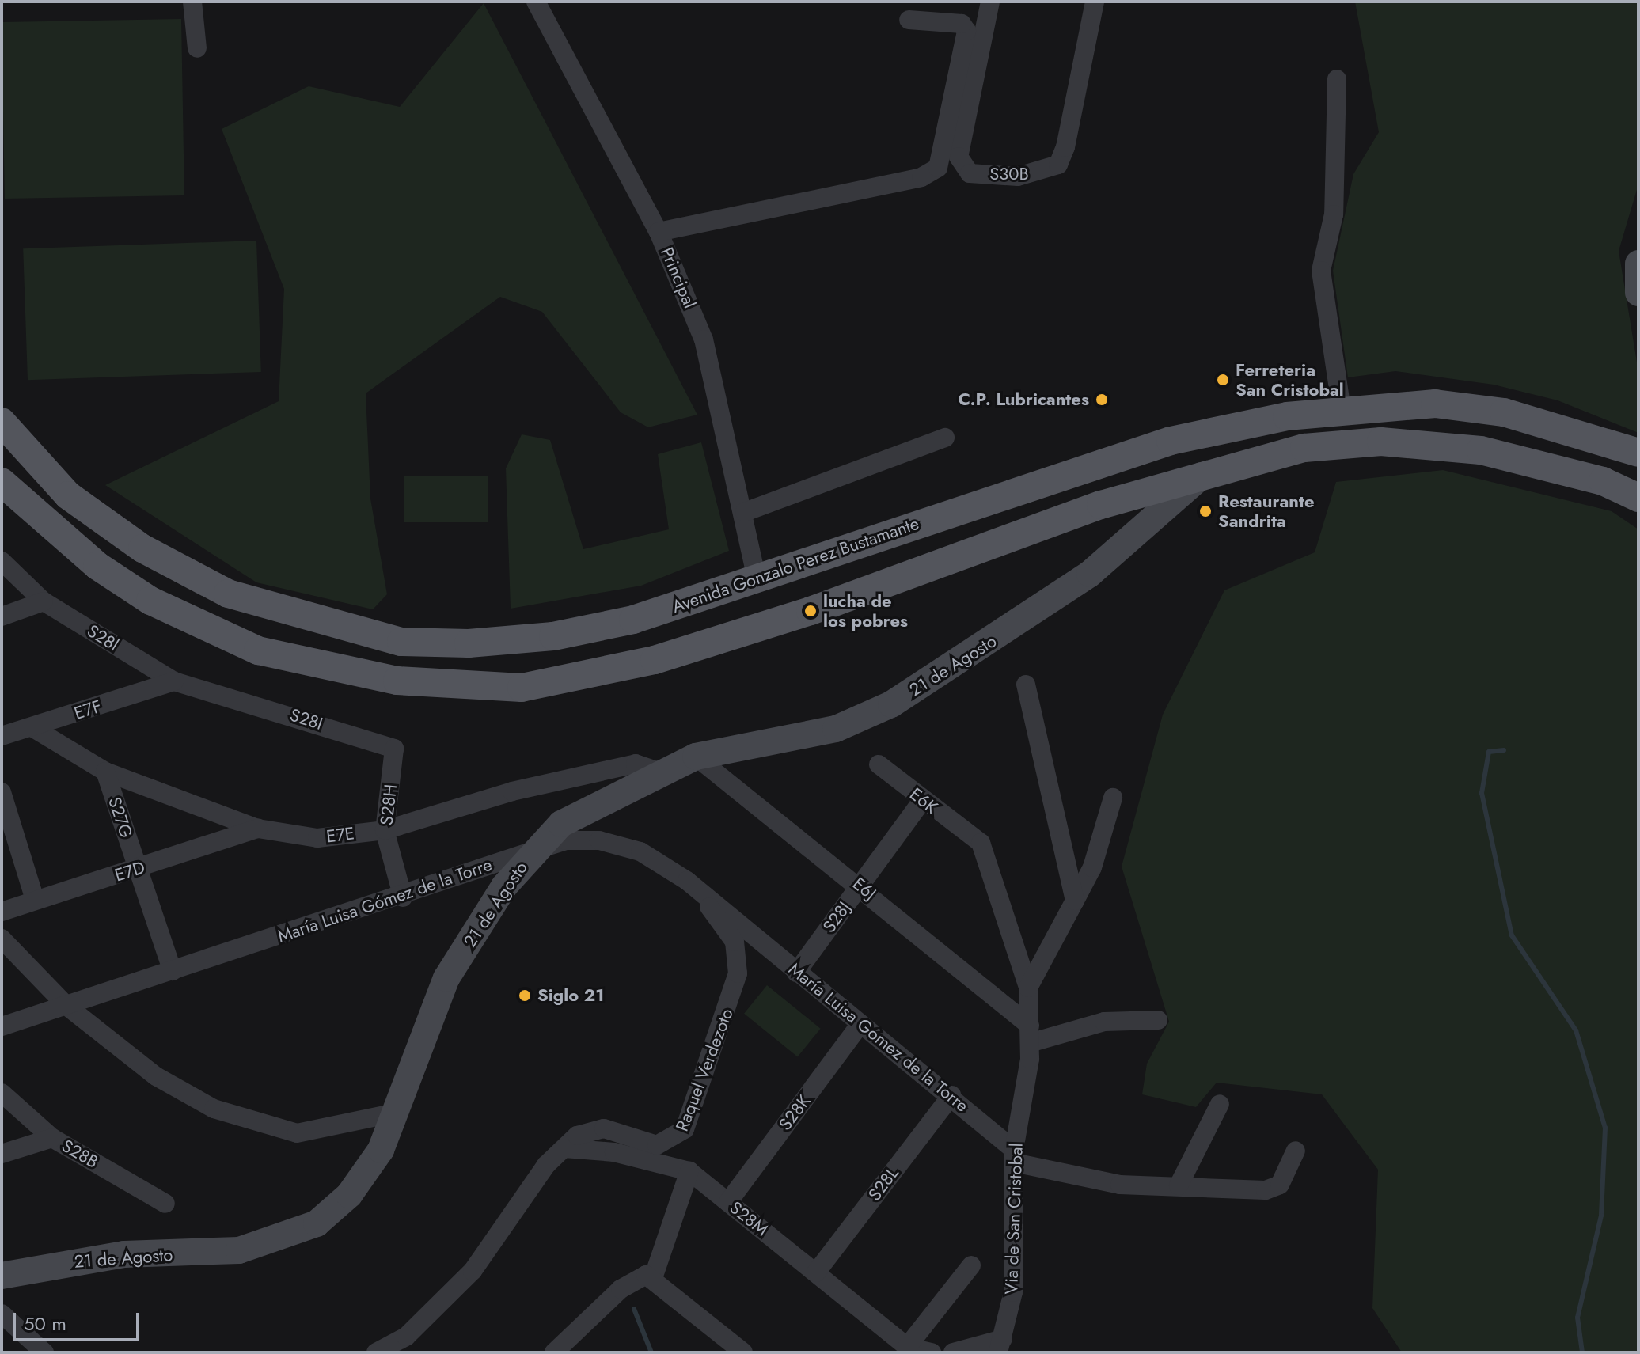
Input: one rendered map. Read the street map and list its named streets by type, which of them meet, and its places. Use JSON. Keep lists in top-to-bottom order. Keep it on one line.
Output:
{"streets":{"main road":["Avenida Gonzalo Perez Bustamante"],"street":["S30B","Principal","S28l","21 de Agosto","E7F","S28I","E6K","S28H","S27G","E7E","E7D","E6J","María Luisa Gómez de la Torre","S28J","Raquel Verdezoto","S28K","S28B","S28L","S28M","Via de San Cristobal"]},"crossings":[["Principal","Avenida Gonzalo Perez Bustamante"],["S28l","E7F"],["S28l","S28I"],["21 de Agosto","E7E"],["21 de Agosto","E6J"],["21 de Agosto","María Luisa Gómez de la Torre"],["E7F","E7E"],["S28I","S28H"],["E6K","S28J"],["E6K","Via de San Cristobal"],["S28H","E7E"],["S28H","María Luisa Gómez de la Torre"],["S27G","E7E"],["S27G","E7D"],["S27G","María Luisa Gómez de la Torre"],["E7E","E7D"],["E6J","S28J"],["E6J","Via de San Cristobal"],["María Luisa Gómez de la Torre","S28J"],["María Luisa Gómez de la Torre","Raquel Verdezoto"],["María Luisa Gómez de la Torre","S28K"],["María Luisa Gómez de la Torre","S28L"],["María Luisa Gómez de la Torre","Via de San Cristobal"],["Raquel Verdezoto","S28M"],["S28K","S28M"],["S28L","S28M"]],"places":["Ferreteria San Cristobal","C.P. Lubricantes","Restaurante Sandrita","lucha de los pobres","Siglo 21"],"scale_bar":"50 m"}
